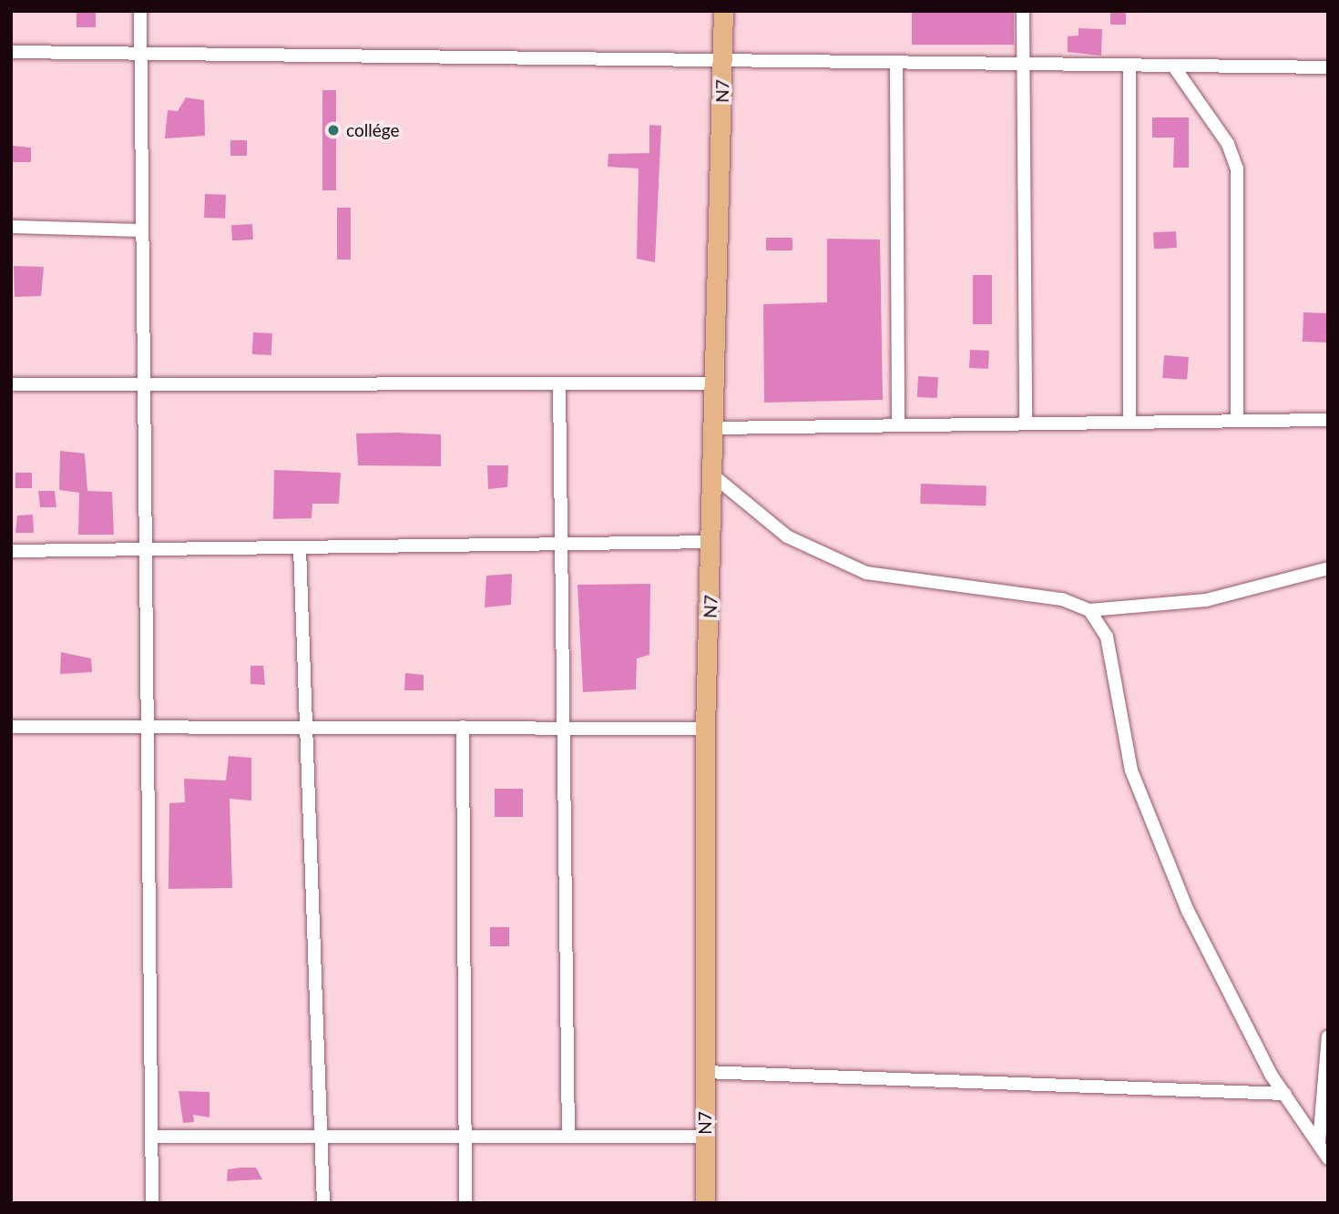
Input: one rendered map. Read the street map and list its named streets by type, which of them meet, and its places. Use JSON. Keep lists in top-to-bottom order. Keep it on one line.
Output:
{"streets":{"main road":["N7"]},"places":["collége"]}
